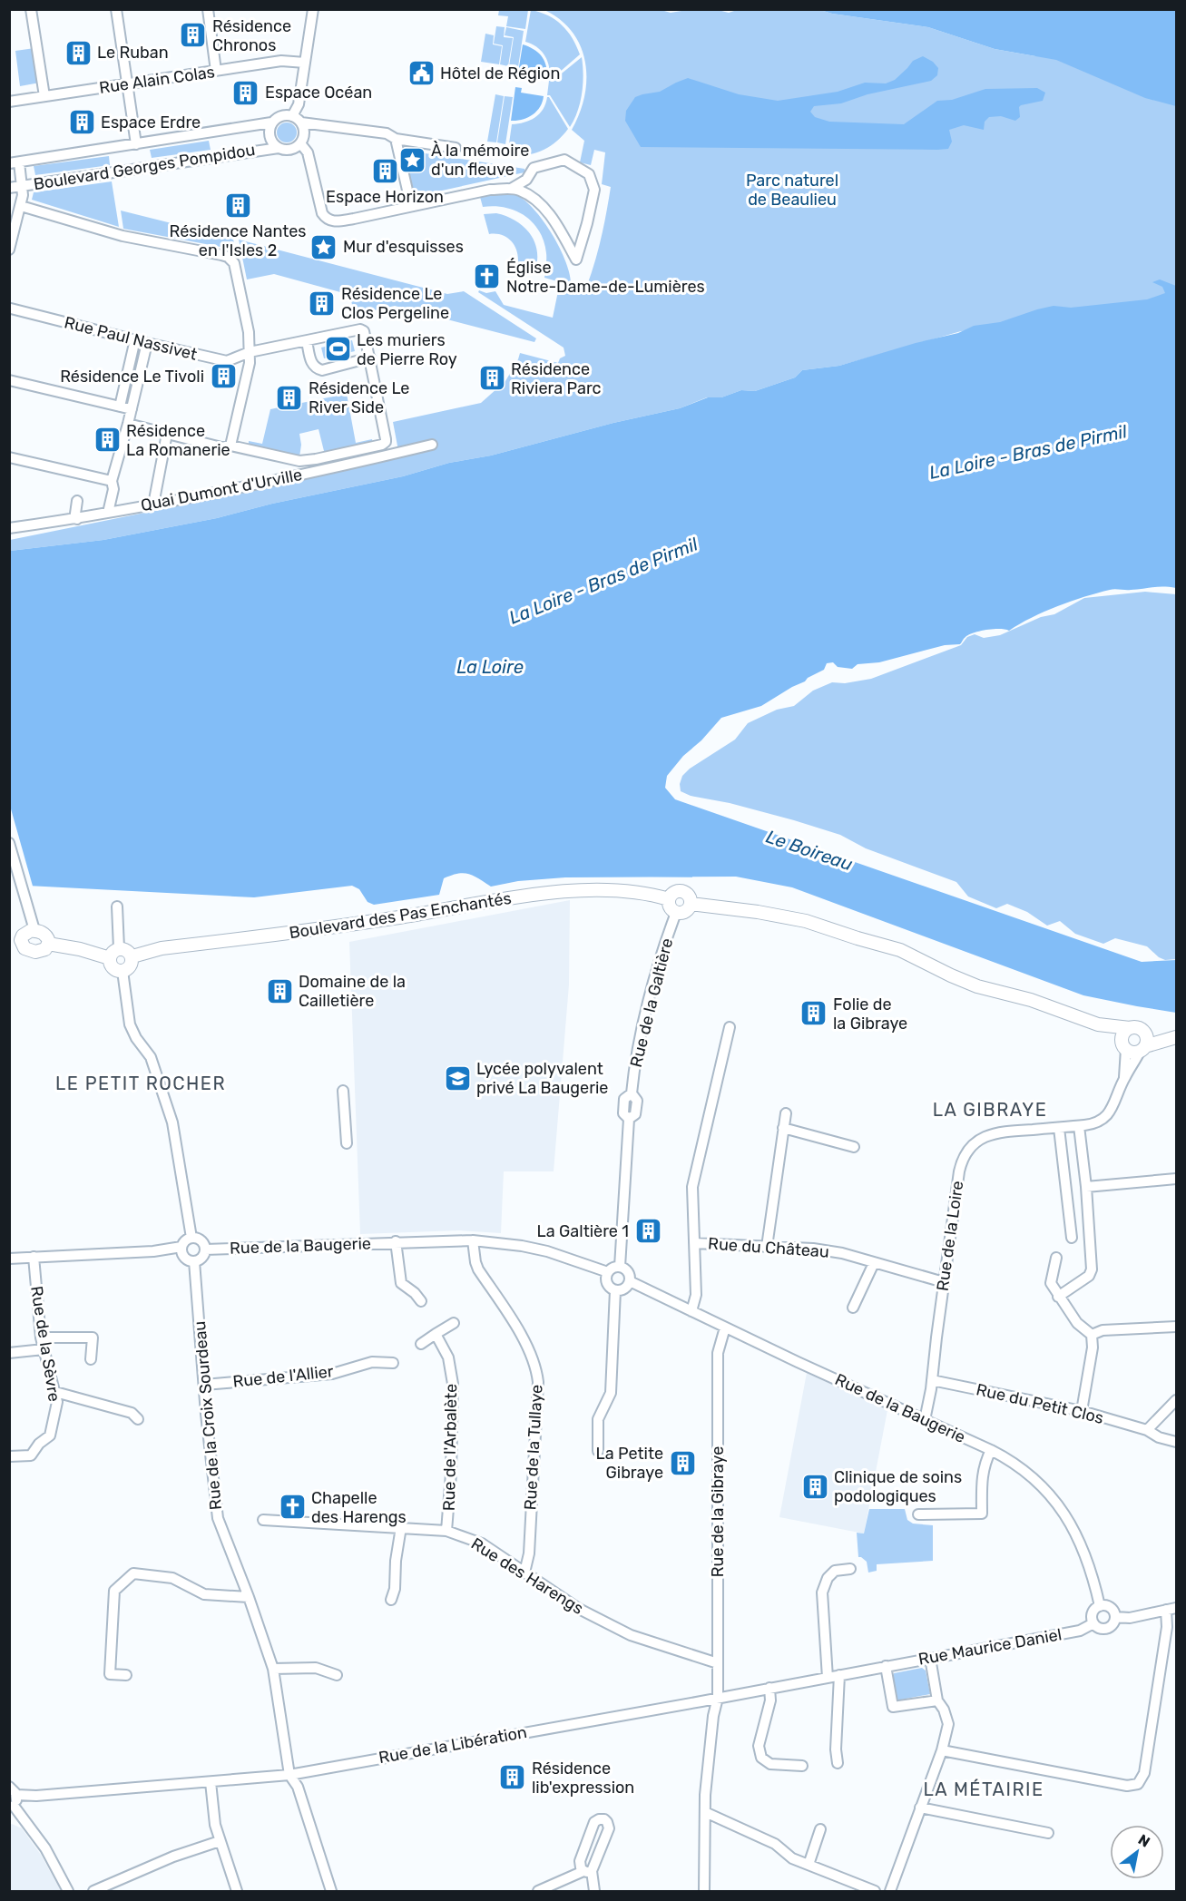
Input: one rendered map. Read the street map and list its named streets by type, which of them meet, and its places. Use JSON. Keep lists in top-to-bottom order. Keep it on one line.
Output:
{"streets":{"main road":["Boulevard des Pas Enchantés"],"street":["Rue Alain Colas","Boulevard Georges Pompidou","Rue Paul Nassivet","Quai Dumont d'Urville","Rue de la Galtière","Rue de la Loire","Rue de la Baugerie","Rue du Château","Rue de la Sèvre","Rue de l'Allier","Rue du Petit Clos","Rue de la Croix Sourdeau","Rue de l'Arbalète","Rue de la Tullaye","Rue de la Gibraye","Rue des Harengs","Rue Maurice Daniel","Rue de la Libération"]},"crossings":[["Rue Paul Nassivet","Quai Dumont d'Urville"],["Boulevard des Pas Enchantés","Rue de la Galtière"],["Rue de la Galtière","Rue de la Baugerie"],["Rue de la Loire","Rue de la Baugerie"],["Rue de la Loire","Rue du Château"],["Rue de la Loire","Rue du Petit Clos"],["Rue de la Baugerie","Rue de la Croix Sourdeau"],["Rue de la Baugerie","Rue de la Tullaye"],["Rue de la Baugerie","Rue de la Gibraye"],["Rue de la Baugerie","Rue Maurice Daniel"],["Rue de l'Allier","Rue de la Croix Sourdeau"],["Rue de la Croix Sourdeau","Rue de la Libération"],["Rue de l'Arbalète","Rue des Harengs"],["Rue de la Tullaye","Rue des Harengs"],["Rue de la Gibraye","Rue des Harengs"],["Rue de la Gibraye","Rue de la Libération"],["Rue Maurice Daniel","Rue de la Libération"]],"districts":["LE PETIT ROCHER","LA GIBRAYE","LA MÉTAIRIE"],"water":["La Loire - Bras de Pirmil","La Loire","Le Boireau"],"parks":["Parc naturel de Beaulieu"],"places":{"building":["Résidence Chronos","Le Ruban","Espace Océan","Espace Erdre","Espace Horizon","Résidence Nantes en l'Isles 2","Résidence Le Clos Pergeline","Résidence Le Tivoli","Résidence Riviera Parc","Résidence Le River Side","Résidence La Romanerie","Domaine de la Cailletière","Folie de la Gibraye","La Galtière 1","La Petite Gibraye","Clinique de soins podologiques","Résidence lib'expression"],"public building":["Hôtel de Région"],"place":["À la mémoire d'un fleuve","Mur d'esquisses"],"church":["Église Notre-Dame-de-Lumières","Chapelle des Harengs"],"sports":["Les muriers de Pierre Roy"],"school or university":["Lycée polyvalent privé La Baugerie"]},"north":"top right"}
